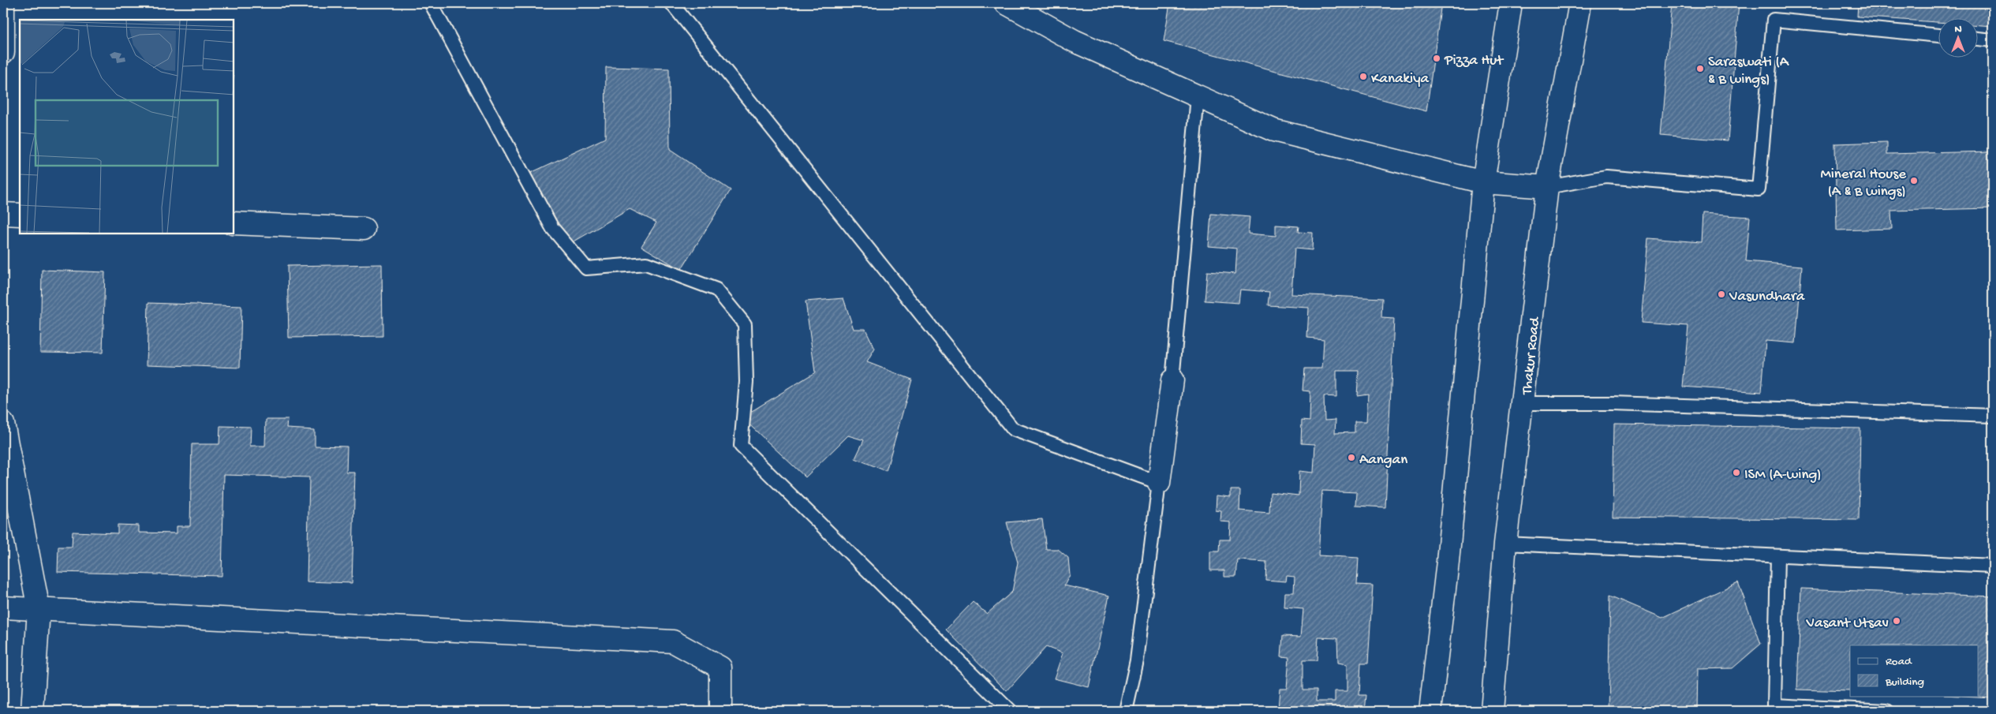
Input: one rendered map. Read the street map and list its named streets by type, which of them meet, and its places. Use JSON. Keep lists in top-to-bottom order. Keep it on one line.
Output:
{"streets":{"street":["Thakur Road"]},"places":["Pizza Hut","Saraswati (A & B wings)","Kanakiya","Mineral House (A & B wings)","Vasundhara","Aangan","ISM (A-wing)","Vasant Utsav"],"legend":["Road","Building"],"north":"top"}
